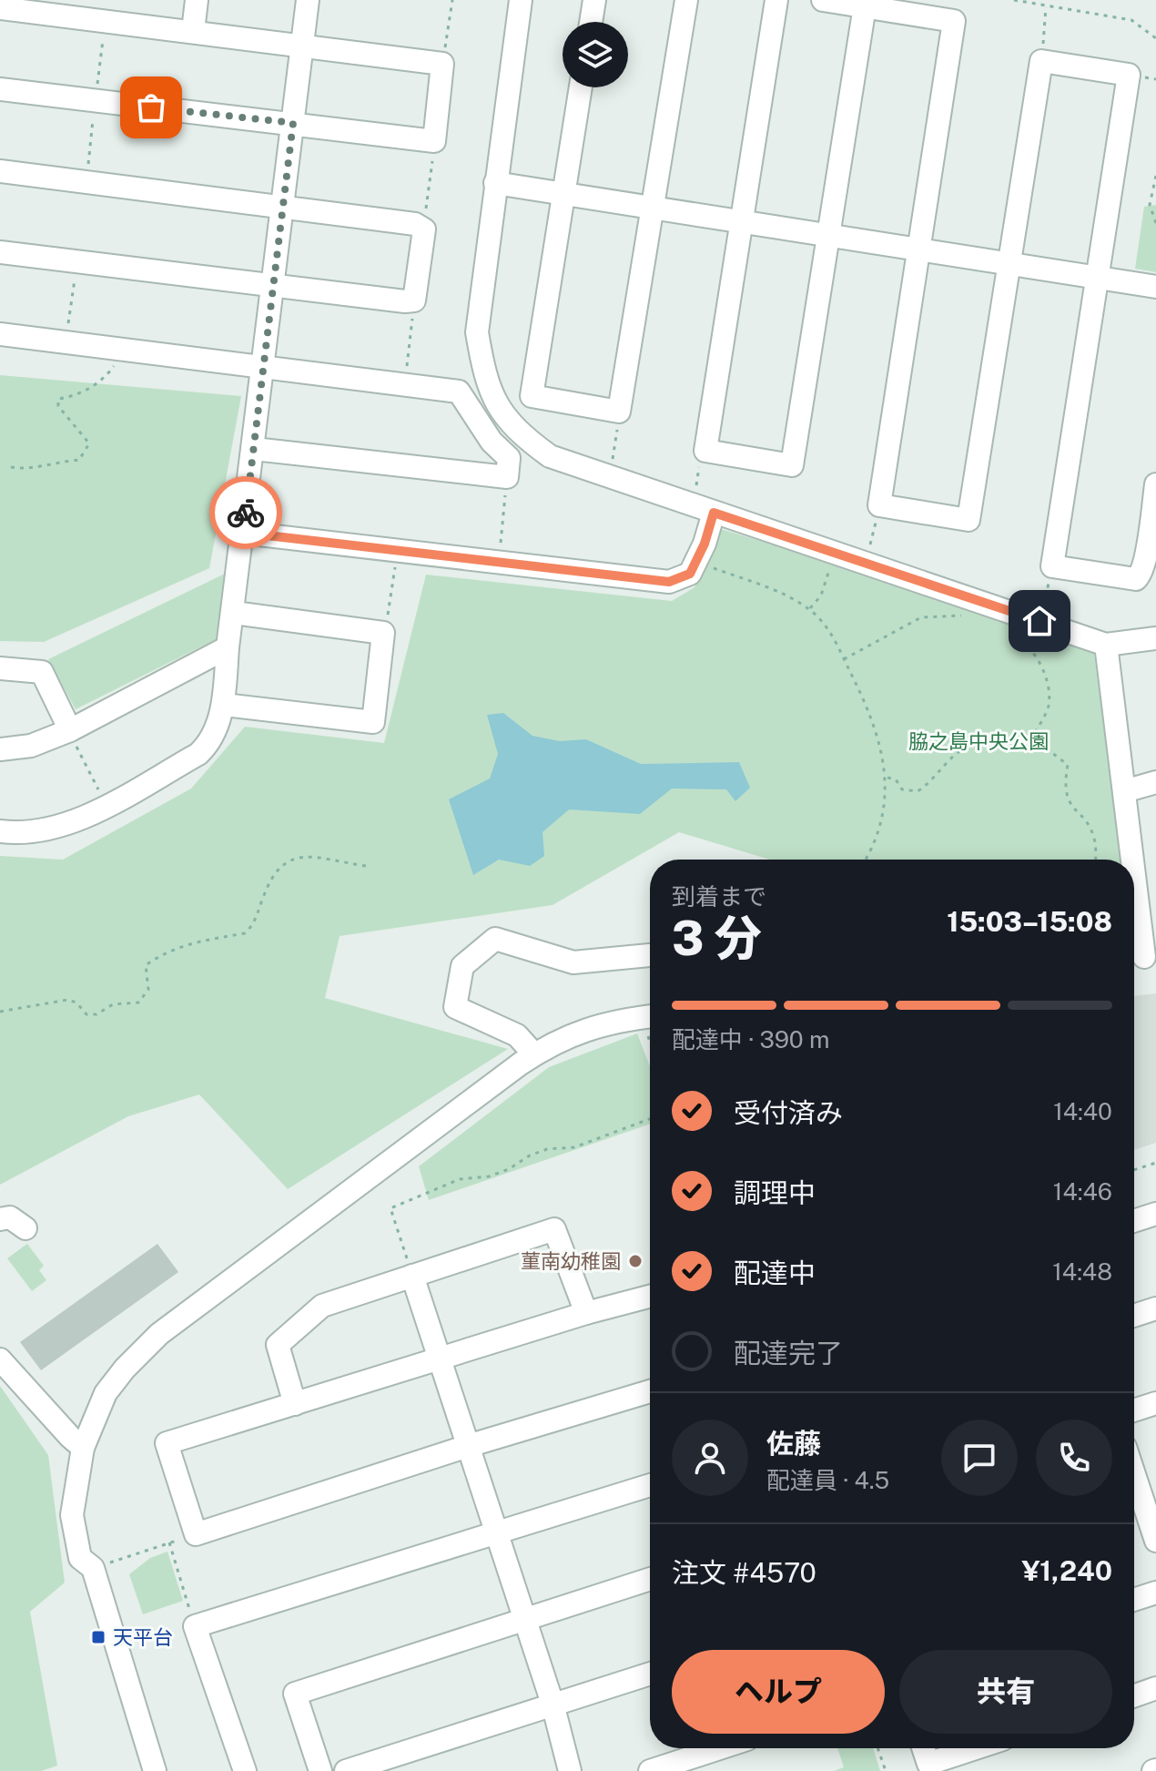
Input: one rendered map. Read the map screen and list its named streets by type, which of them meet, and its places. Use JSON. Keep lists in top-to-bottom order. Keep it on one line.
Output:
{"parks":["脇之島中央公園"],"places":{"other":["菫南幼稚園"],"transit":["天平台"]},"page":{"heading":["3 分","到着まで","15:03–15:08"],"panel":["佐藤","配達員 · 4.5","注文 #4570","¥1,240"],"bar":"配達中 · 390 m","list":[["受付済み","14:40"],["調理中","14:46"],["配達中","14:48"],"配達完了"],"buttons":["ヘルプ","共有"]}}
